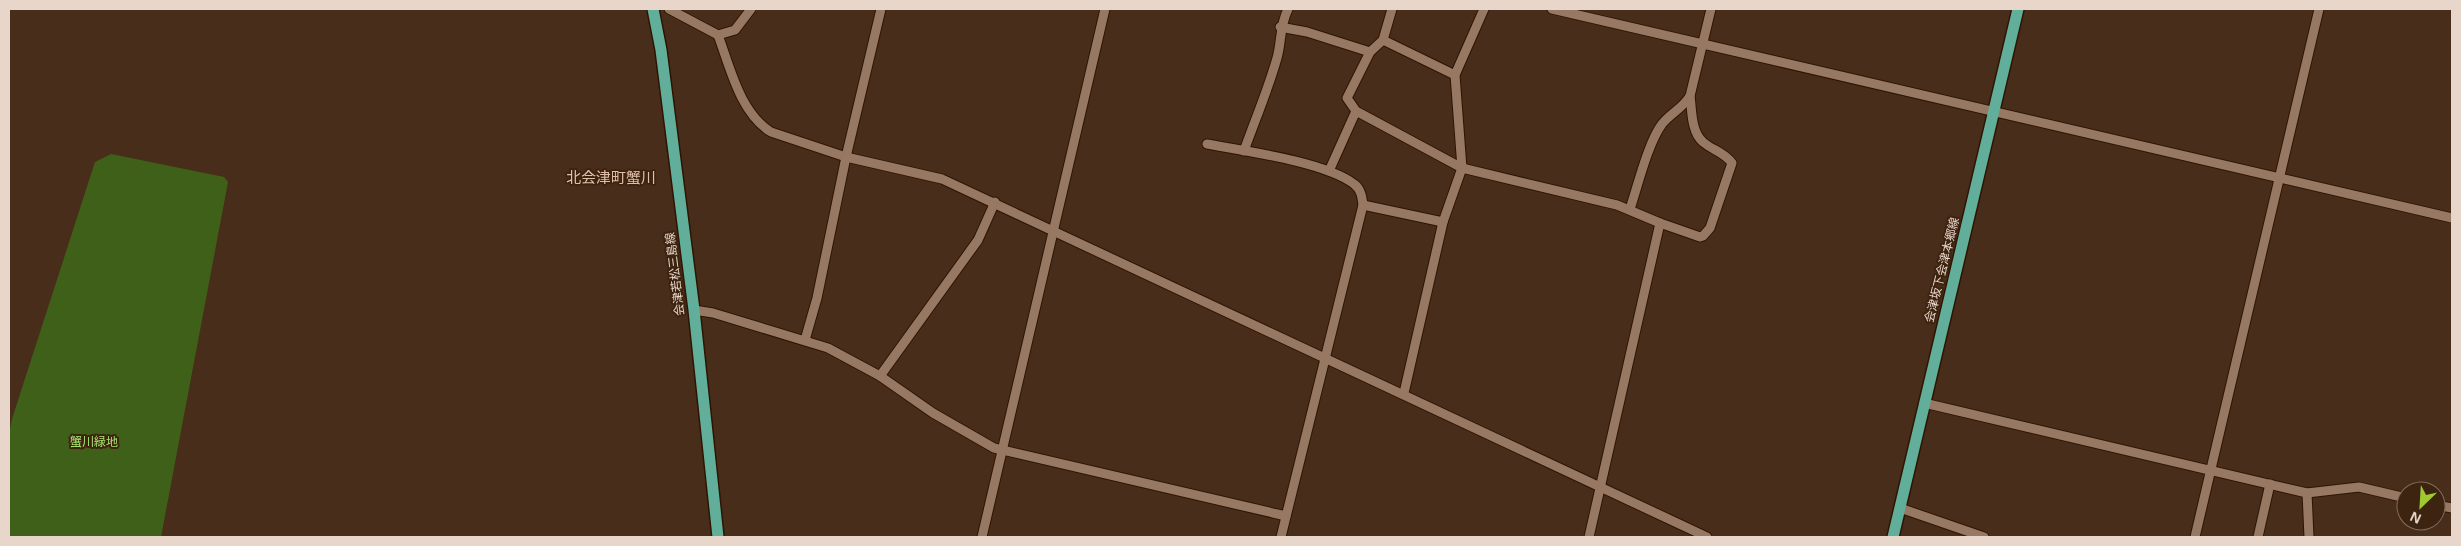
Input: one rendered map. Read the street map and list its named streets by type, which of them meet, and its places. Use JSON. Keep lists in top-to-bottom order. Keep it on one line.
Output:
{"streets":{"main road":["会津坂下会津本郷線","会津若松三島線"]},"districts":["北会津町蟹川"],"parks":["蟹川緑地"],"north":"bottom left"}
